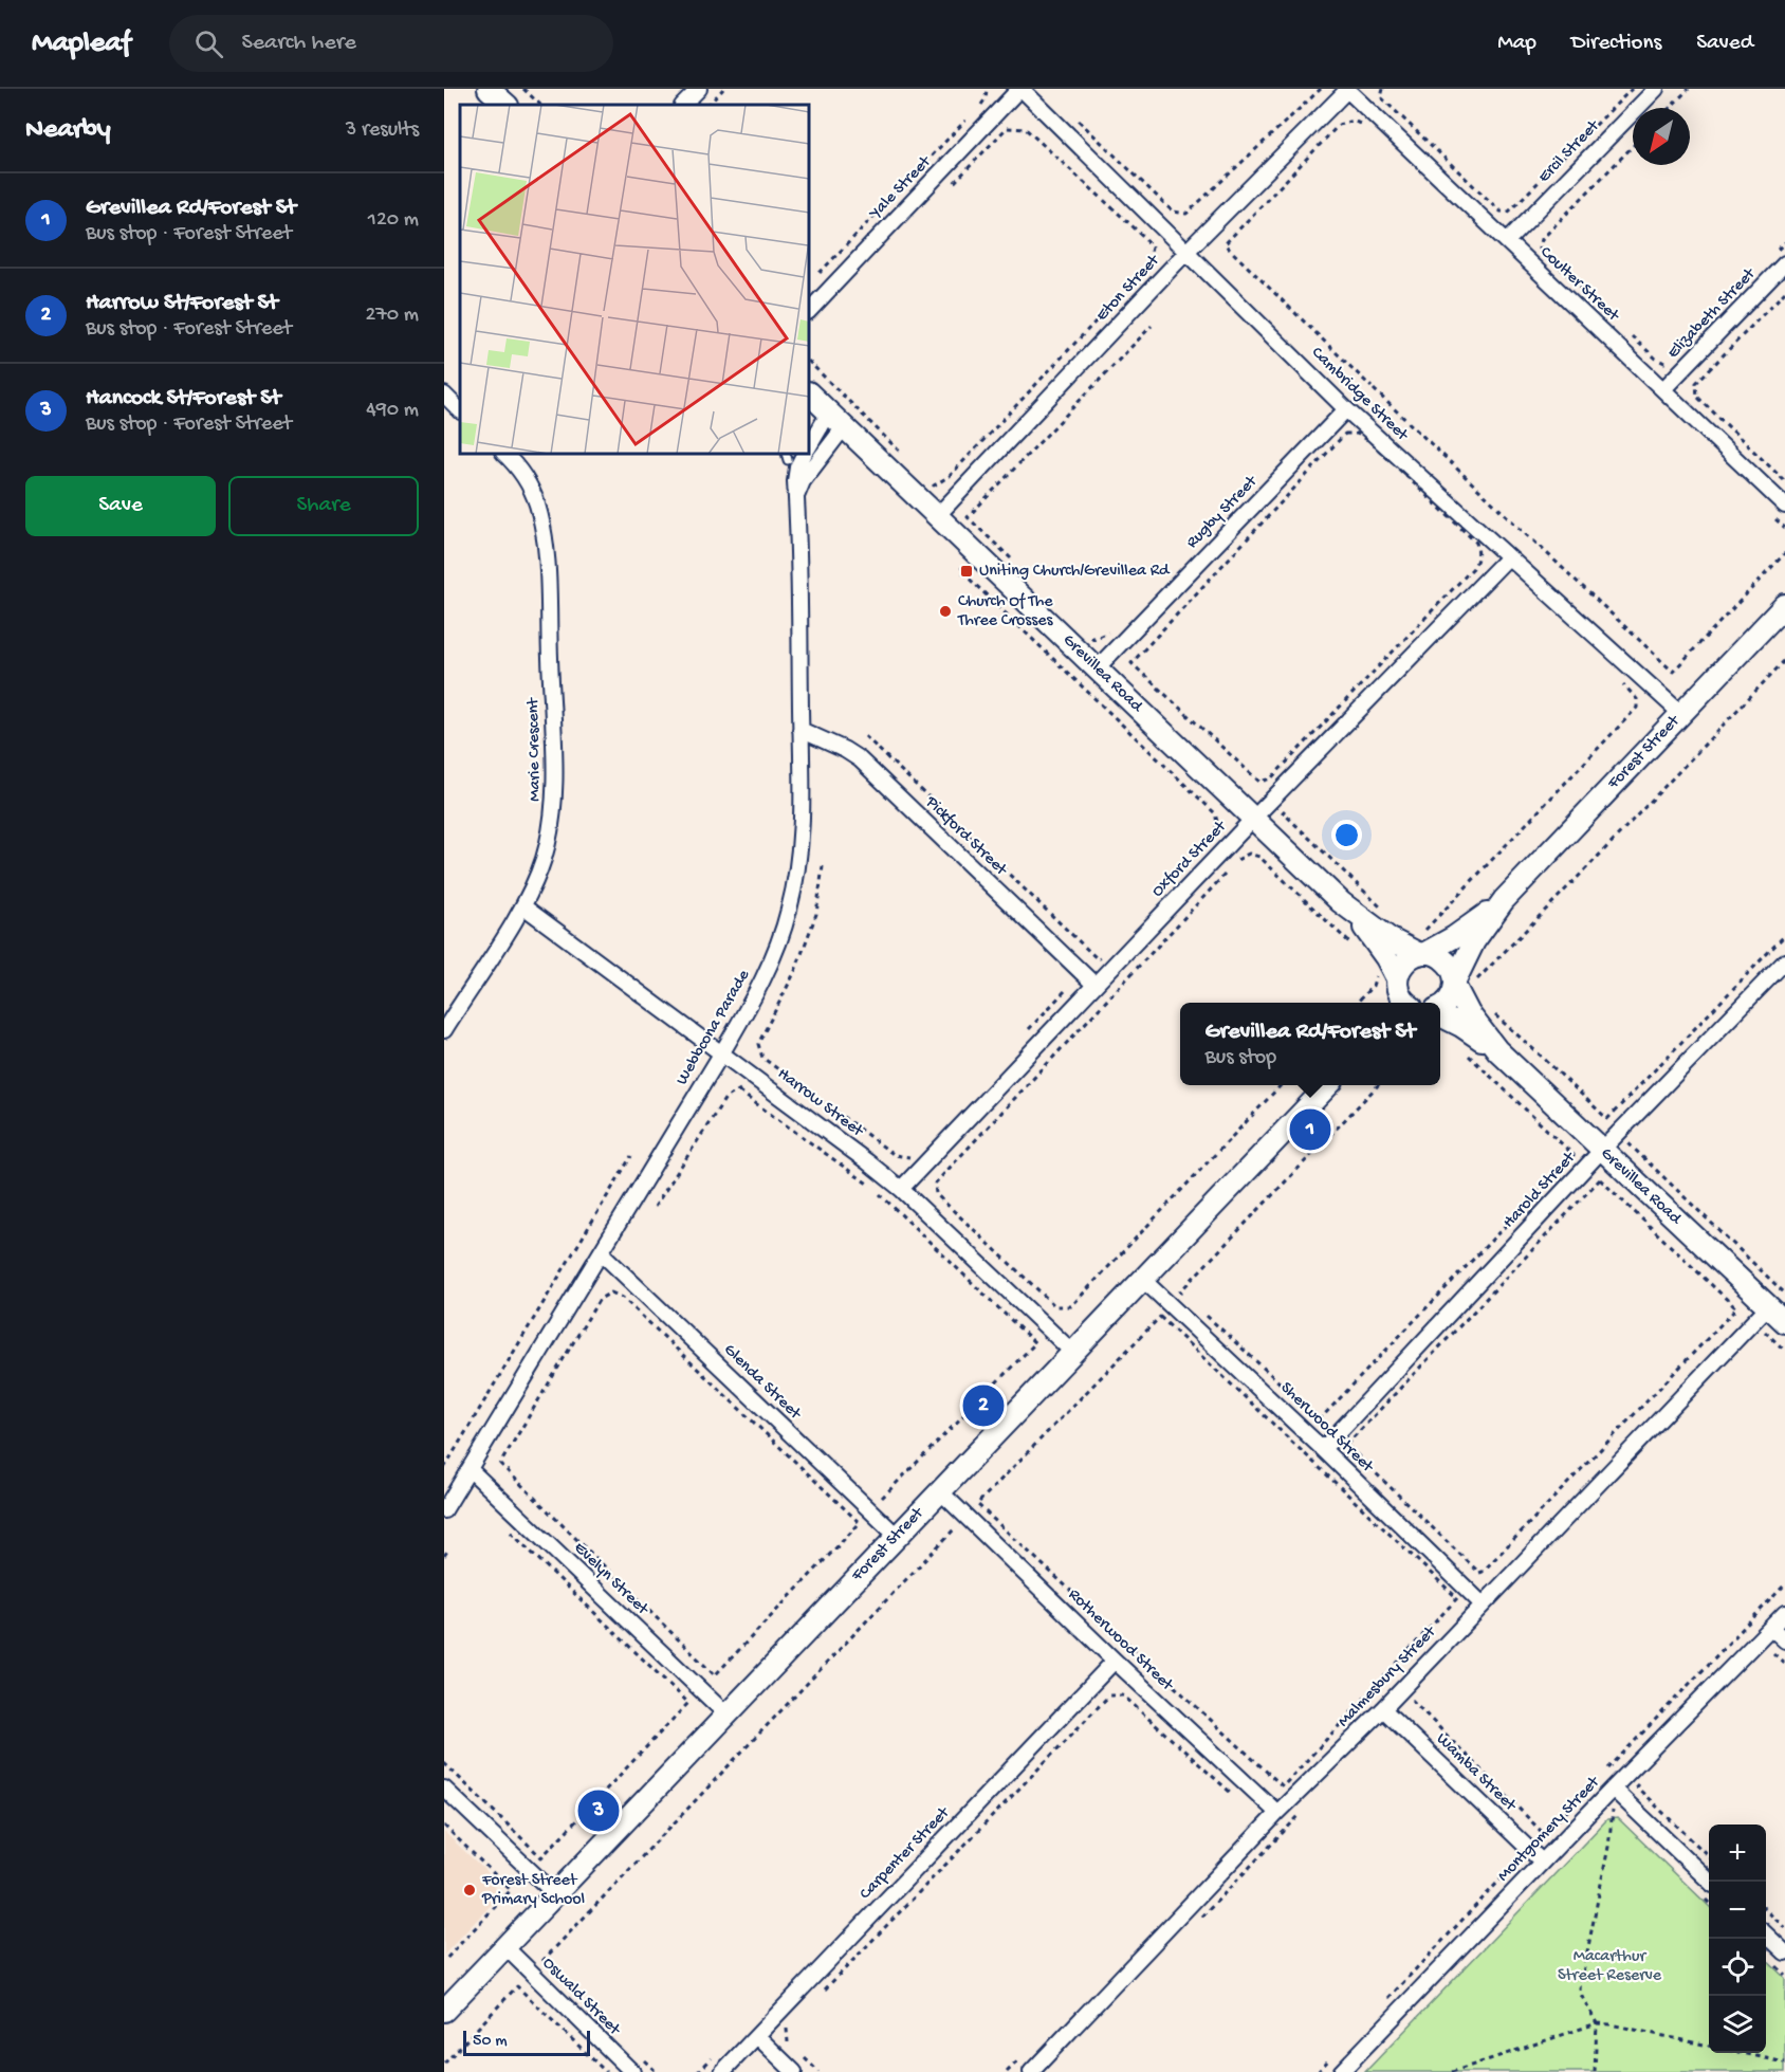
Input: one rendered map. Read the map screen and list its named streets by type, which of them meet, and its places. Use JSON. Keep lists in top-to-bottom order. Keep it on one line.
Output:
{"streets":{"street":["Ercil Street","Yale Street","Coulter Street","Eton Street","Elizabeth Street","Cambridge Street","Rugby Street","Grevillea Road","Marie Crescent","Forest Street","Pickford Street","Oxford Street","Webbcona Parade","Harrow Street","Harold Street","Glenda Street","Sherwood Street","Evelyn Street","Rotherwood Street","Malmesbury Street","Wamba Street","Montgomery Street","Carpenter Street","Oswald Street"]},"crossings":[["Ercil Street","Coulter Street"],["Yale Street","Cambridge Street"],["Coulter Street","Eton Street"],["Coulter Street","Elizabeth Street"],["Eton Street","Cambridge Street"],["Eton Street","Grevillea Road"],["Cambridge Street","Rugby Street"],["Cambridge Street","Forest Street"],["Cambridge Street","Oxford Street"],["Rugby Street","Grevillea Road"],["Grevillea Road","Forest Street"],["Grevillea Road","Oxford Street"],["Grevillea Road","Webbcona Parade"],["Grevillea Road","Harold Street"],["Grevillea Road","Malmesbury Street"],["Marie Crescent","Harrow Street"],["Forest Street","Harrow Street"],["Forest Street","Glenda Street"],["Forest Street","Sherwood Street"],["Forest Street","Evelyn Street"],["Forest Street","Rotherwood Street"],["Forest Street","Oswald Street"],["Pickford Street","Oxford Street"],["Pickford Street","Webbcona Parade"],["Oxford Street","Harrow Street"],["Webbcona Parade","Harrow Street"],["Webbcona Parade","Glenda Street"],["Webbcona Parade","Evelyn Street"],["Harold Street","Sherwood Street"],["Sherwood Street","Malmesbury Street"],["Rotherwood Street","Malmesbury Street"],["Rotherwood Street","Carpenter Street"],["Malmesbury Street","Wamba Street"],["Wamba Street","Montgomery Street"]],"parks":["Macarthur Street Reserve"],"places":{"transit":["Uniting Church/Grevillea Rd"],"other":["Church Of The Three Crosses","Forest Street Primary School"]},"scale_bar":"50 m","north":"bottom left","page":{"header":"Mapleaf","search":"Search here","nav":["Map","Directions","Saved"],"heading":["Nearby","3 results"],"list":[{"mark":"1","name":"Grevillea Rd/Forest St","note":"Bus stop · Forest Street","value":"120 m"},{"mark":"2","name":"Harrow St/Forest St","note":"Bus stop · Forest Street","value":"270 m"},{"mark":"3","name":"Hancock St/Forest St","note":"Bus stop · Forest Street","value":"490 m"}],"buttons":["Save","Share"],"popup":["Grevillea Rd/Forest St","Bus stop"],"pins":["1","2","3"],"map_buttons":["+","−"],"scale":"50 m"}}
